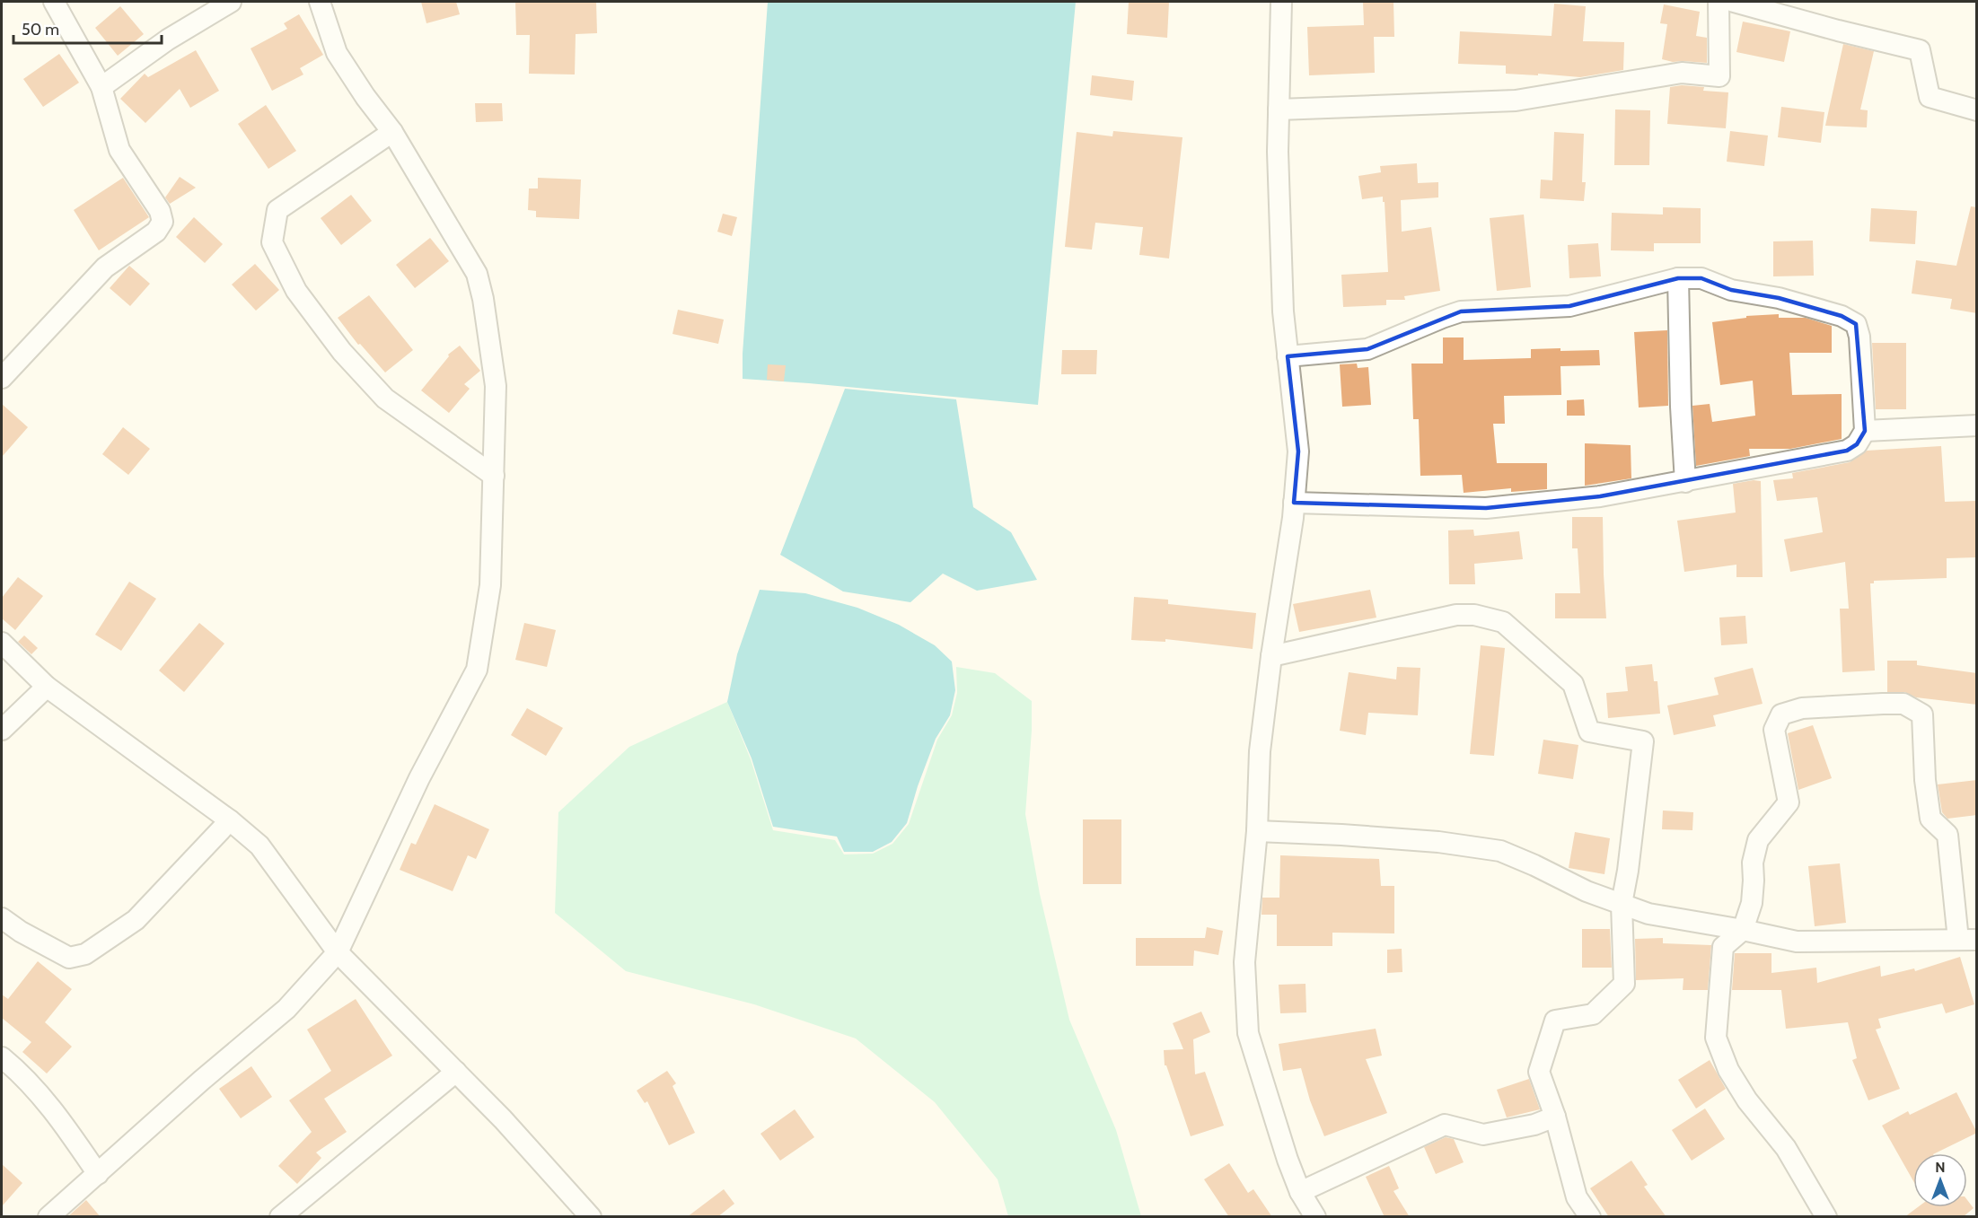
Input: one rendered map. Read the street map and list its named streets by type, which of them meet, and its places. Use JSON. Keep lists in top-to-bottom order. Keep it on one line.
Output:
{"scale_bar":"50 m","north":"top"}
